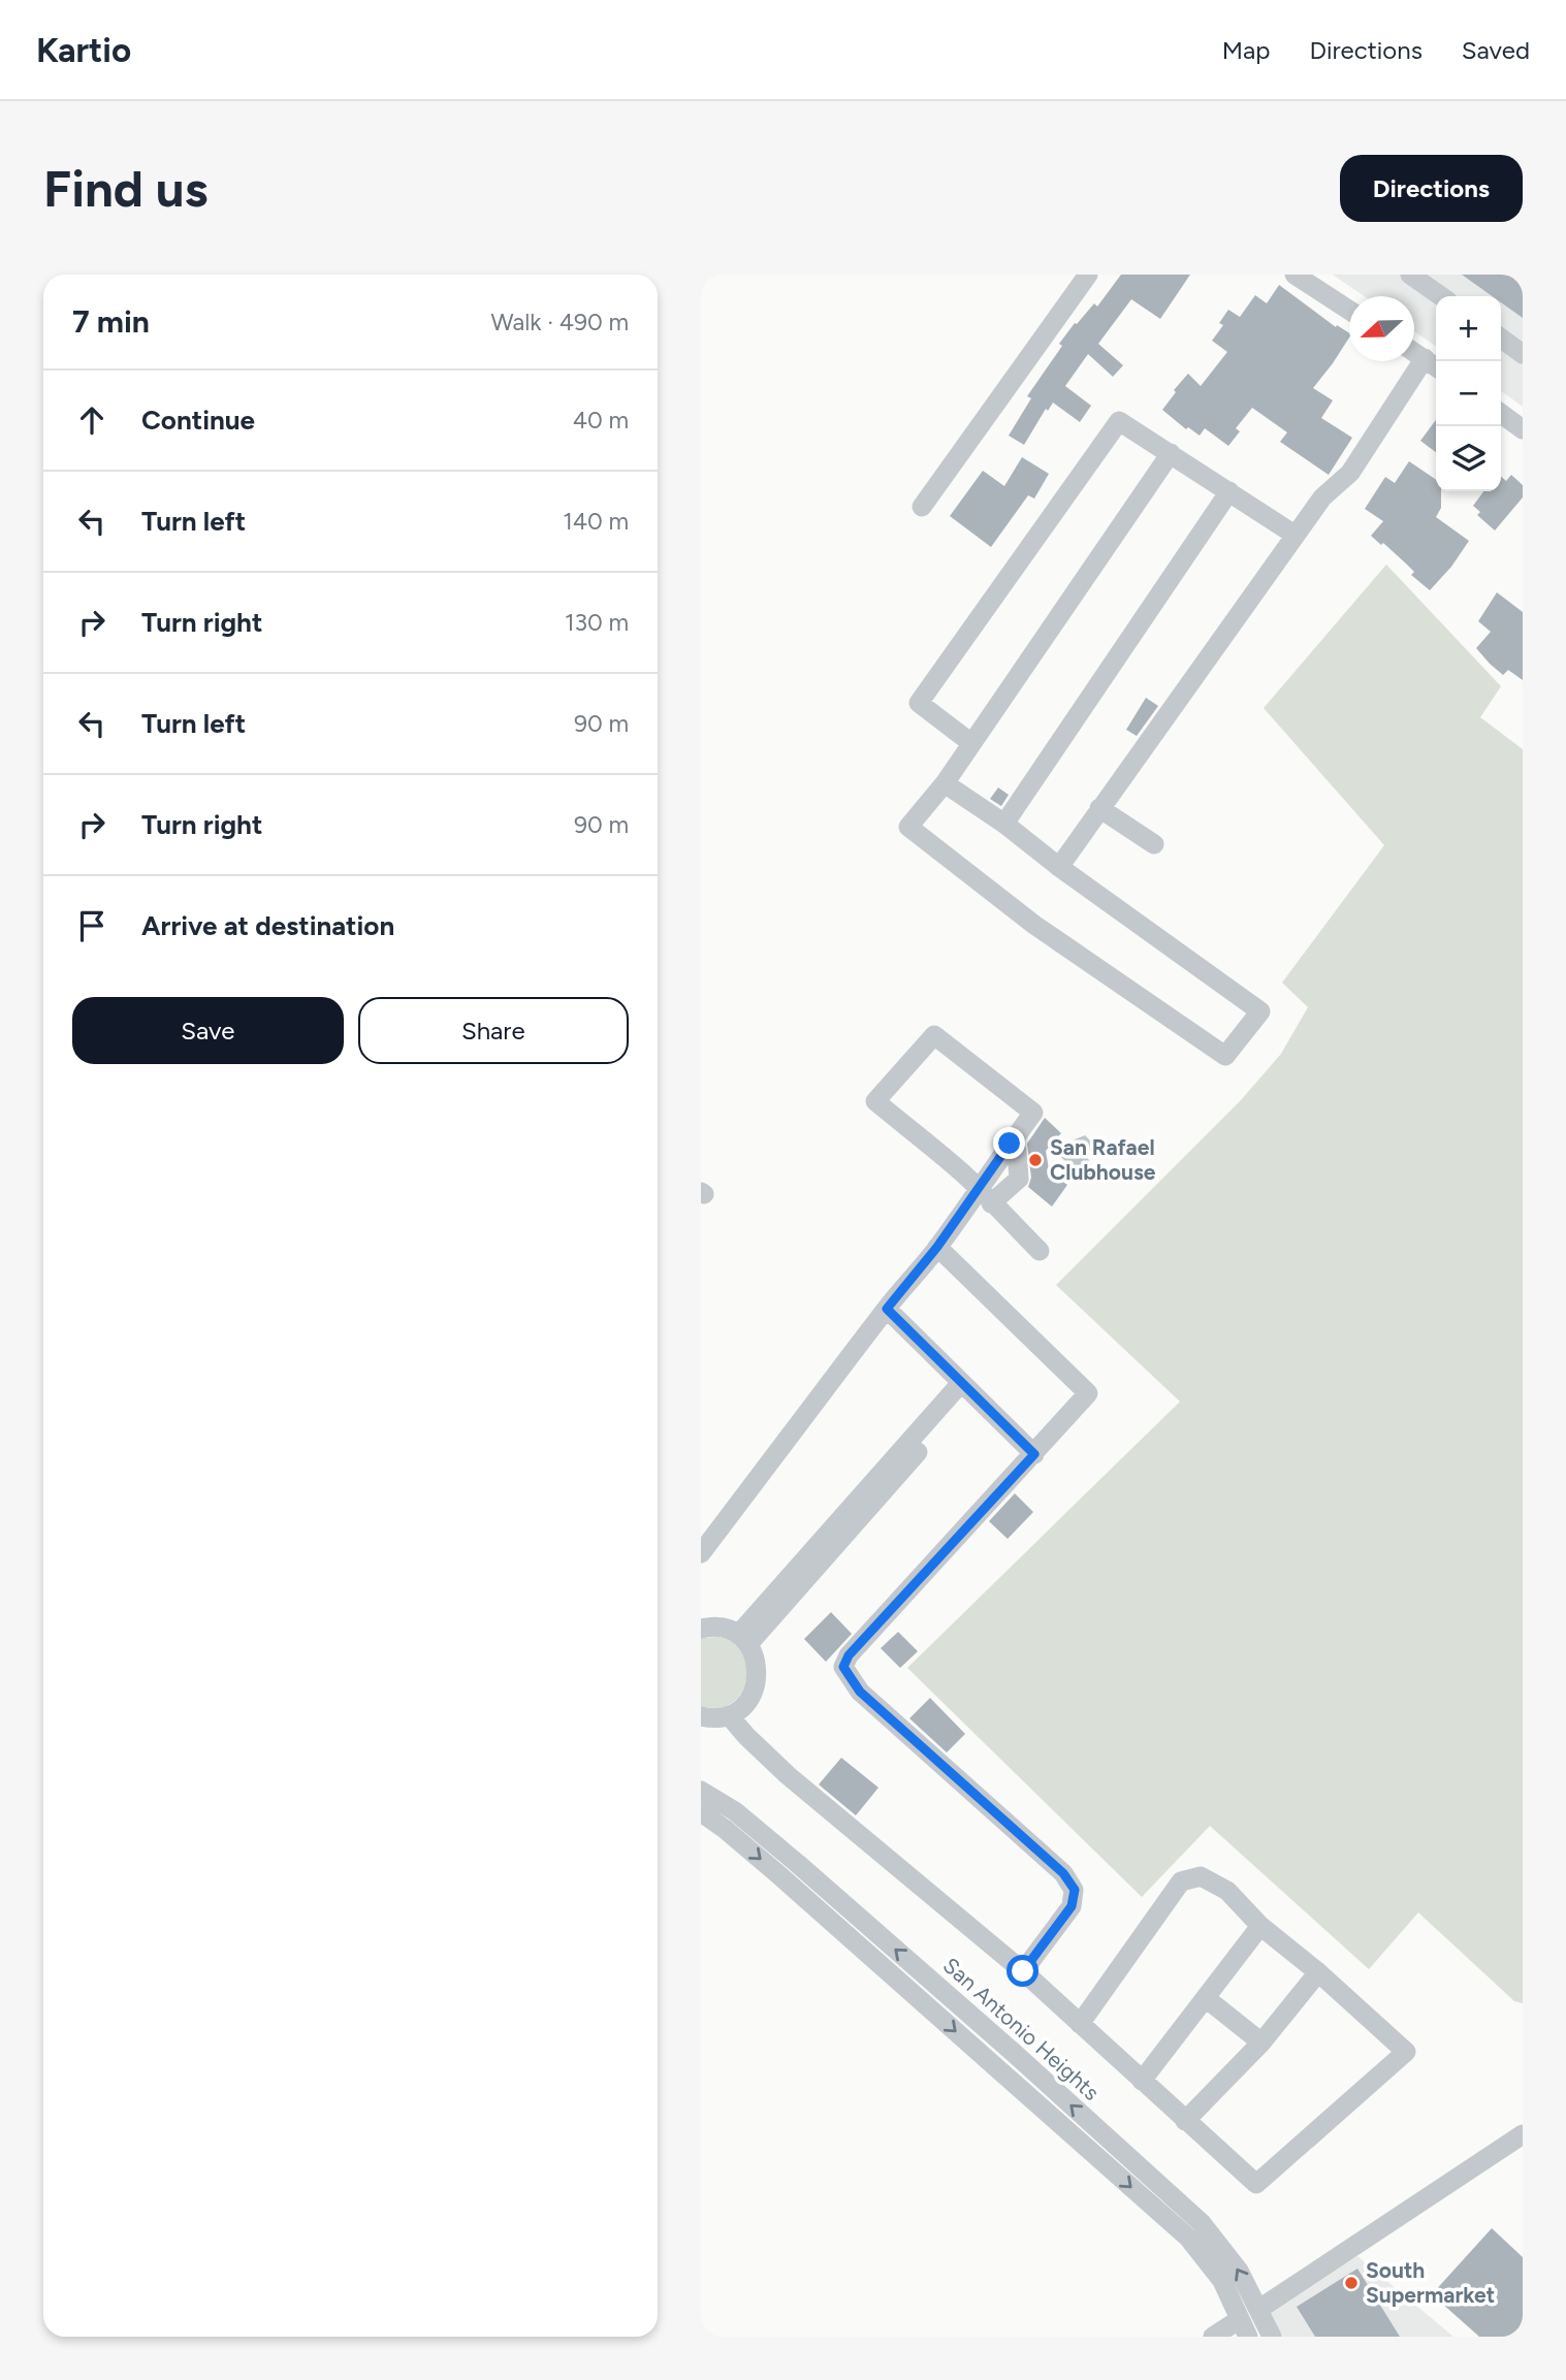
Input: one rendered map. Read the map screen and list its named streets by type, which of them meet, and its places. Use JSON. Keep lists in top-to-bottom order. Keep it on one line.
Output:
{"streets":{"street":["San Antonio Heights"]},"places":["San Rafael Clubhouse","South Supermarket"],"north":"left","page":{"header":"Kartio","nav":["Map","Directions","Saved"],"buttons":["Directions",["Save","Share"]],"title":"Find us","heading":["7 min","Walk · 490 m"],"map_buttons":["+","−"],"list":[["Continue","40 m"],["Turn left","140 m"],["Turn right","130 m"],["Turn left","90 m"],["Turn right","90 m"],"Arrive at destination"]}}
